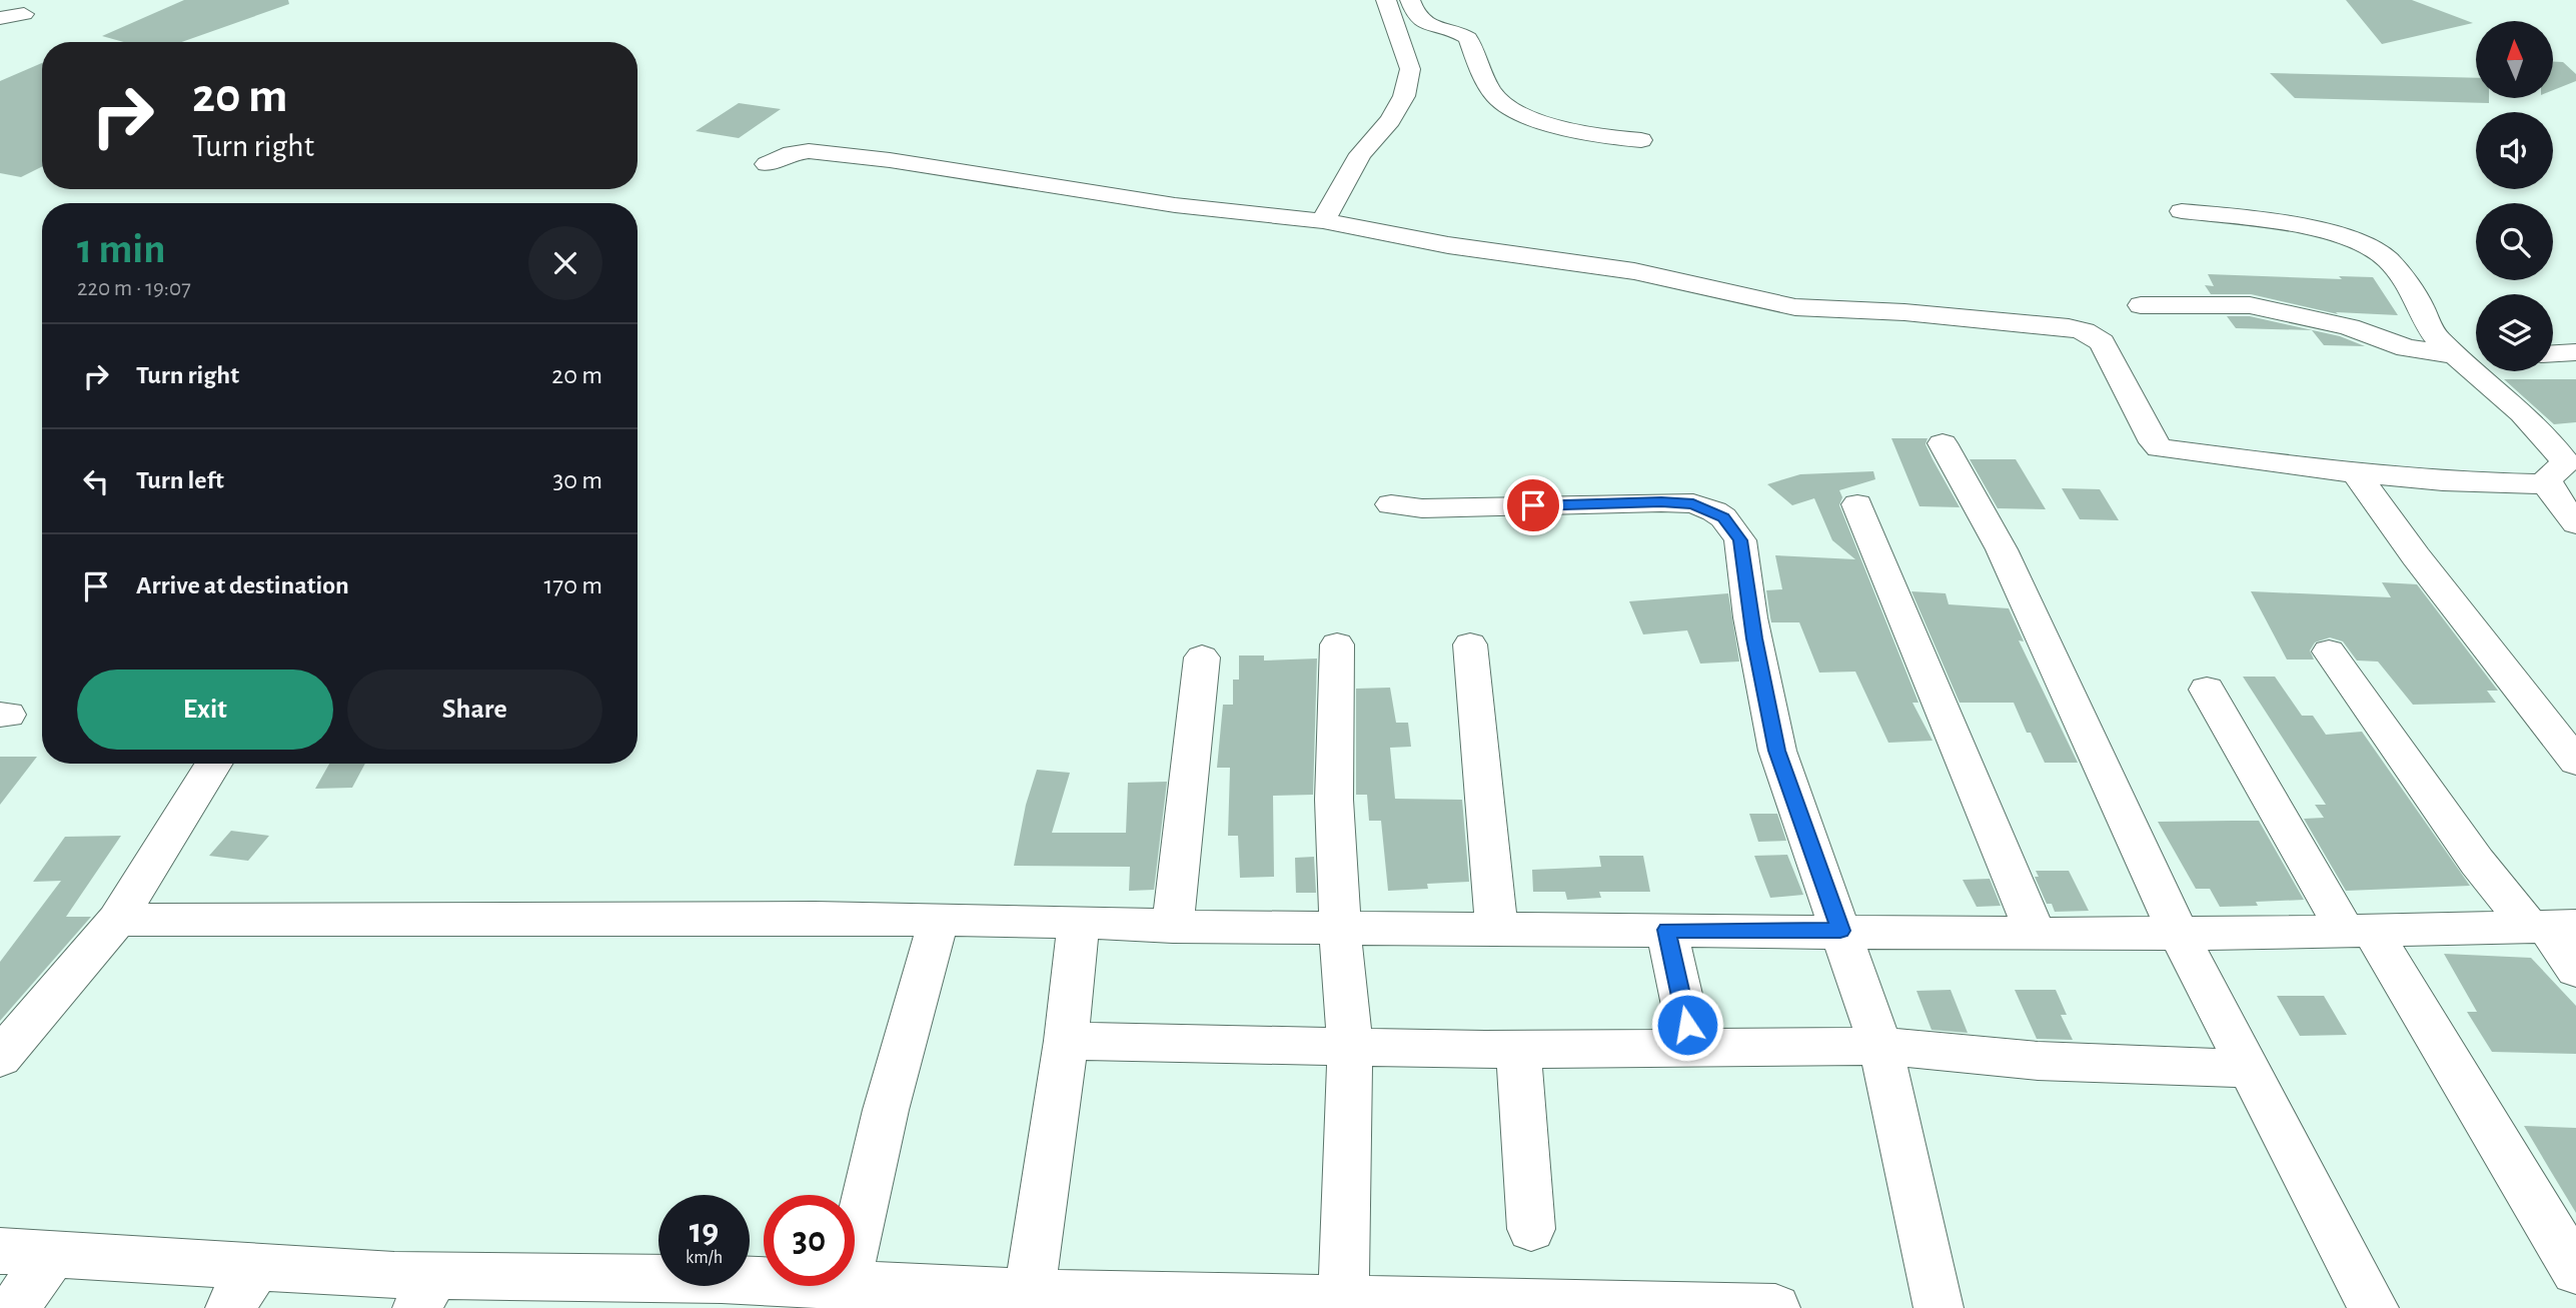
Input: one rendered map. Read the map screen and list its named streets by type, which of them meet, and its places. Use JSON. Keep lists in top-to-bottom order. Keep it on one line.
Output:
{"north":"top","page":{"turn":["20 m","Turn right"],"heading":["1 min","220 m · 19:07"],"list":[{"name":"Turn right","value":"20 m"},{"name":"Turn left","value":"30 m"},{"name":"Arrive at destination","value":"170 m"}],"buttons":["Exit","Share"],"speed":"19 km/h","limit":"30"}}
